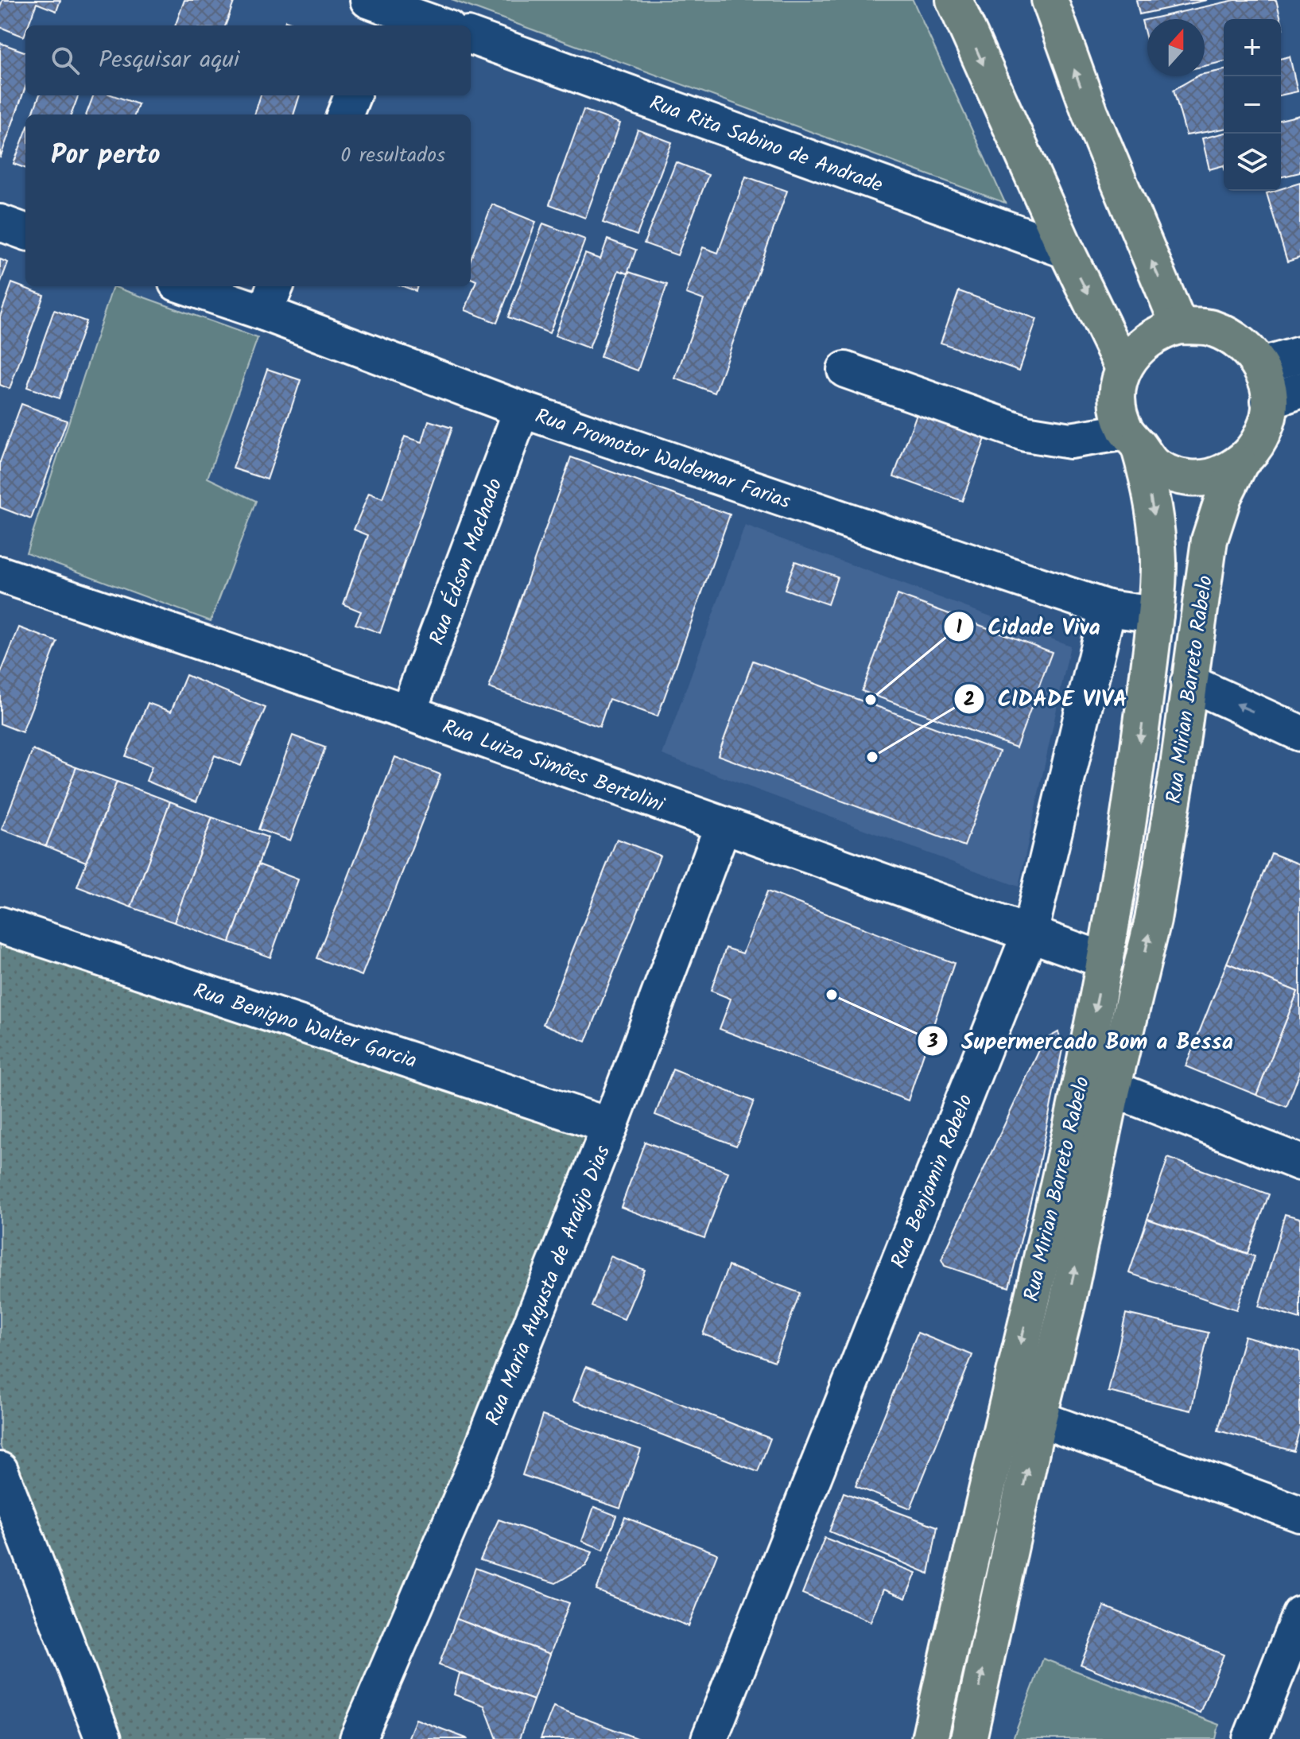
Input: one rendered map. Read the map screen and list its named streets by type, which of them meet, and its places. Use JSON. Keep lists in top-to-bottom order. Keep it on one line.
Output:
{"streets":{"main road":["Rua Mirian Barreto Rabelo"],"street":["Rua Rita Sabino de Andrade","Rua Promotor Waldemar Farias","Rua Édson Machado","Rua Luiza Simões Bertolini","Rua Benigno Walter Garcia","Rua Benjamin Rabelo","Rua Maria Augusta de Araújo Dias"]},"crossings":[["Rua Promotor Waldemar Farias","Rua Édson Machado"],["Rua Promotor Waldemar Farias","Rua Mirian Barreto Rabelo"],["Rua Promotor Waldemar Farias","Rua Benjamin Rabelo"],["Rua Édson Machado","Rua Luiza Simões Bertolini"],["Rua Mirian Barreto Rabelo","Rua Luiza Simões Bertolini"],["Rua Luiza Simões Bertolini","Rua Benjamin Rabelo"],["Rua Luiza Simões Bertolini","Rua Maria Augusta de Araújo Dias"],["Rua Benigno Walter Garcia","Rua Maria Augusta de Araújo Dias"]],"places":["Cidade Viva","CIDADE VIVA","Supermercado Bom a Bessa"],"north":"top","page":{"map_buttons":["+","−"],"search":"Pesquisar aqui","heading":["Por perto","0 resultados"]}}
